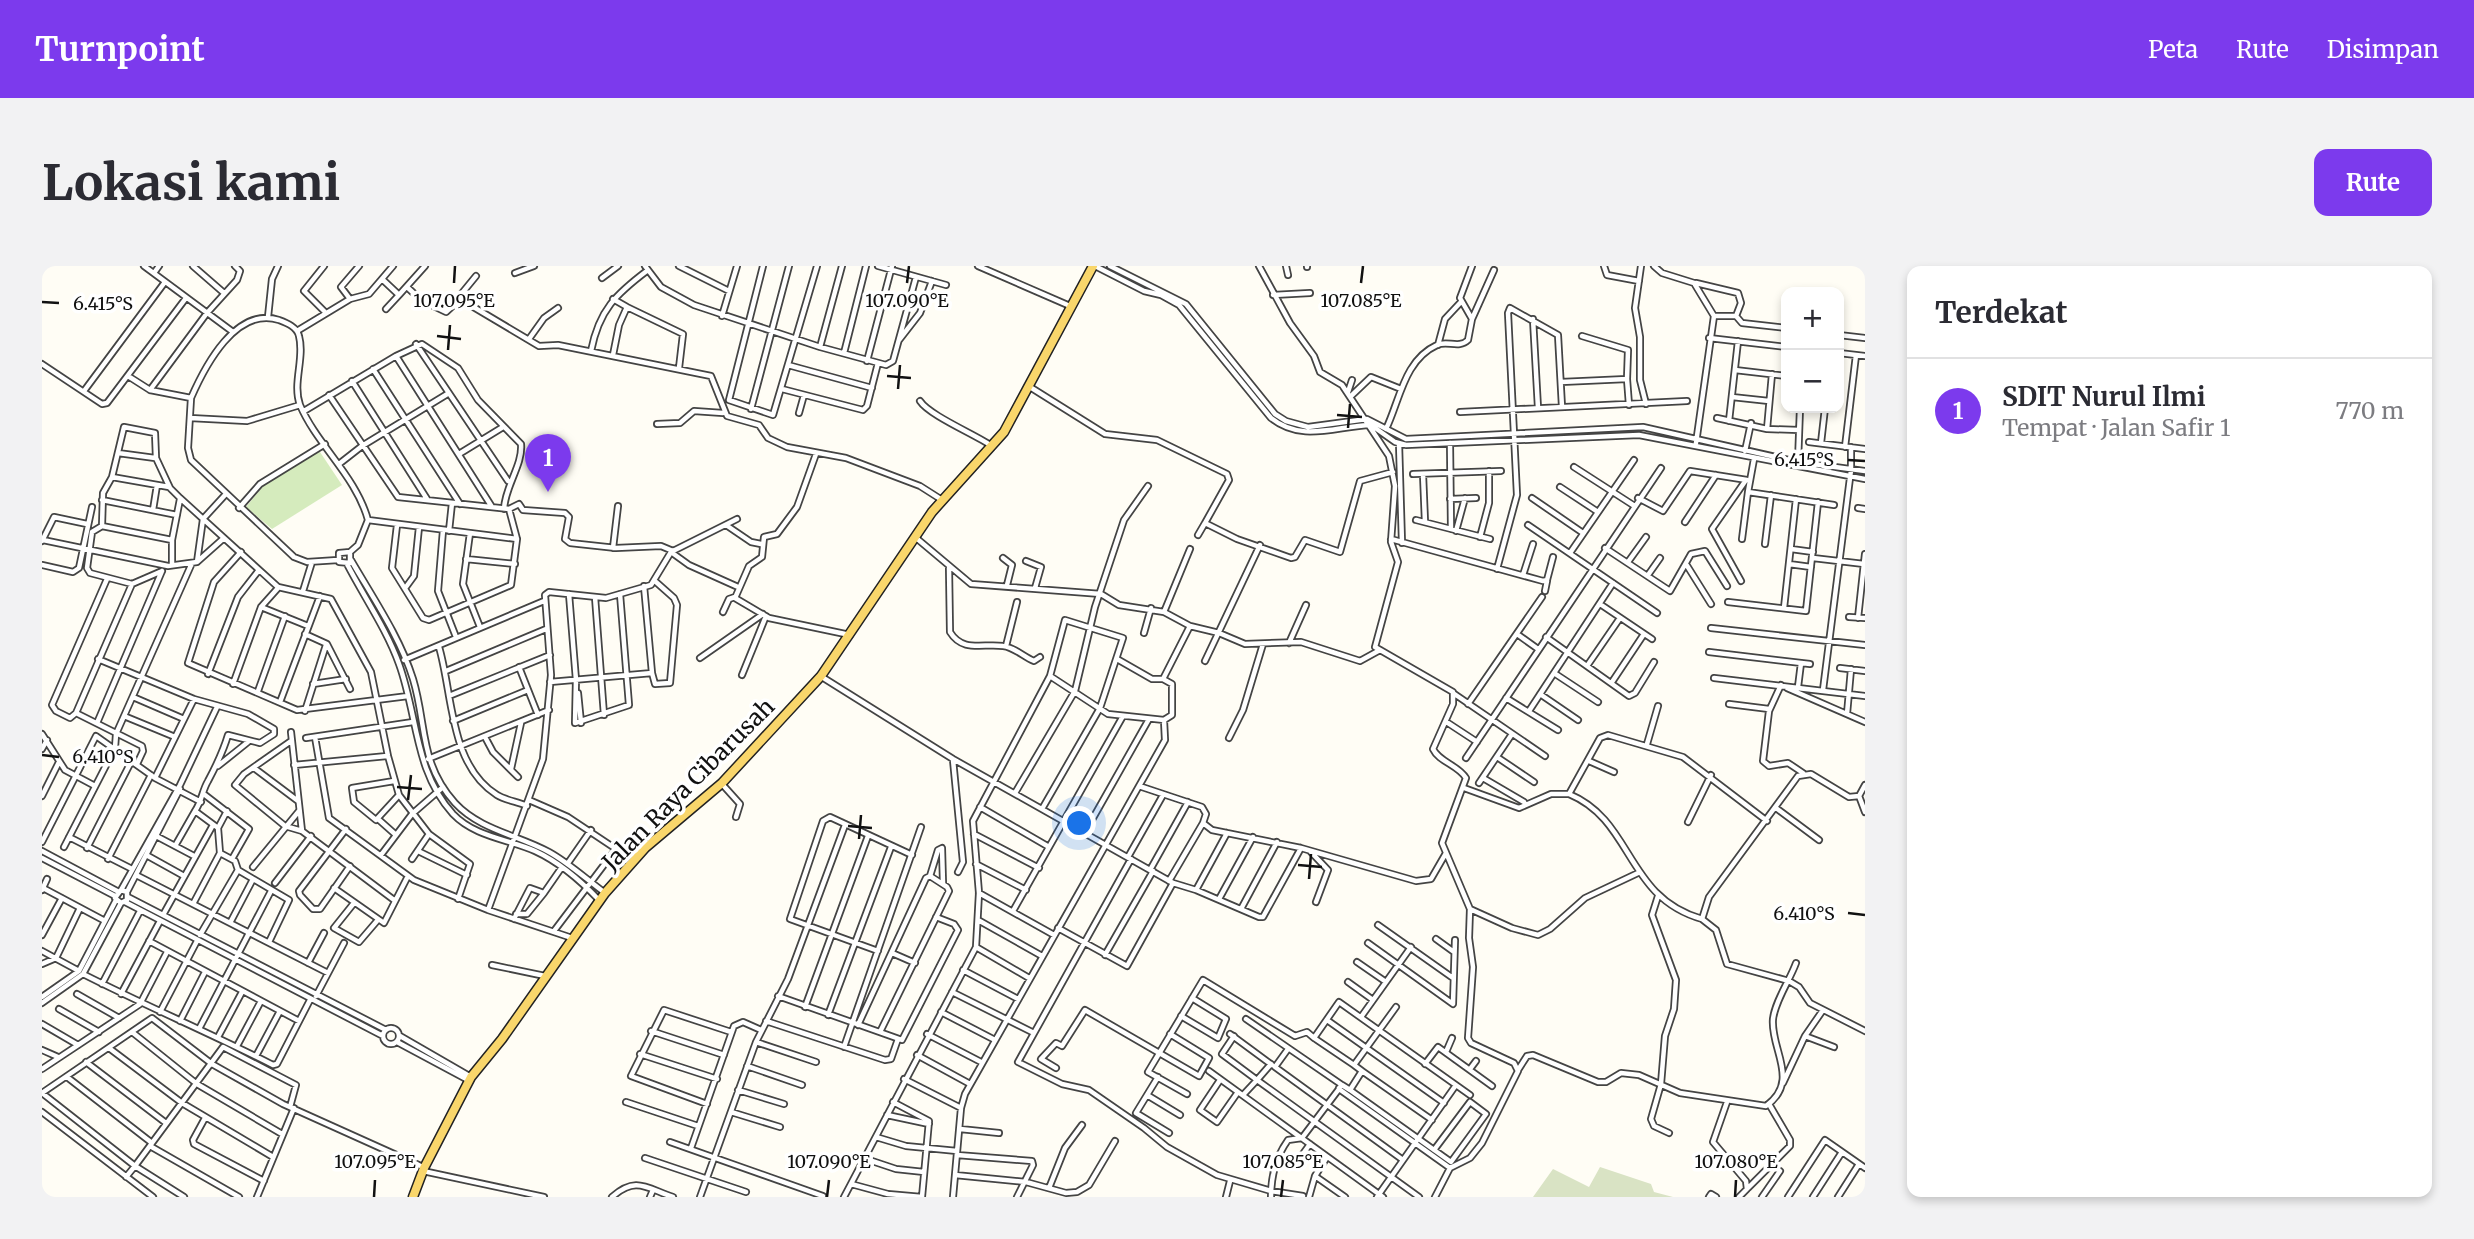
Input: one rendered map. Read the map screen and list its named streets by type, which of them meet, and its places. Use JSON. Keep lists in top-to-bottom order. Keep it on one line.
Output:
{"streets":{"main road":["Jalan Raya Cibarusah"]},"page":{"header":"Turnpoint","nav":["Peta","Rute","Disimpan"],"buttons":"Rute","title":"Lokasi kami","heading":"Terdekat","map_buttons":["+","−"],"list":[{"mark":"1","name":"SDIT Nurul Ilmi","note":"Tempat · Jalan Safir 1","value":"770 m"}],"pins":"1"},"coordinates":["107.095°E","107.090°E","107.085°E","6.415°S","6.410°S","107.080°E"]}
